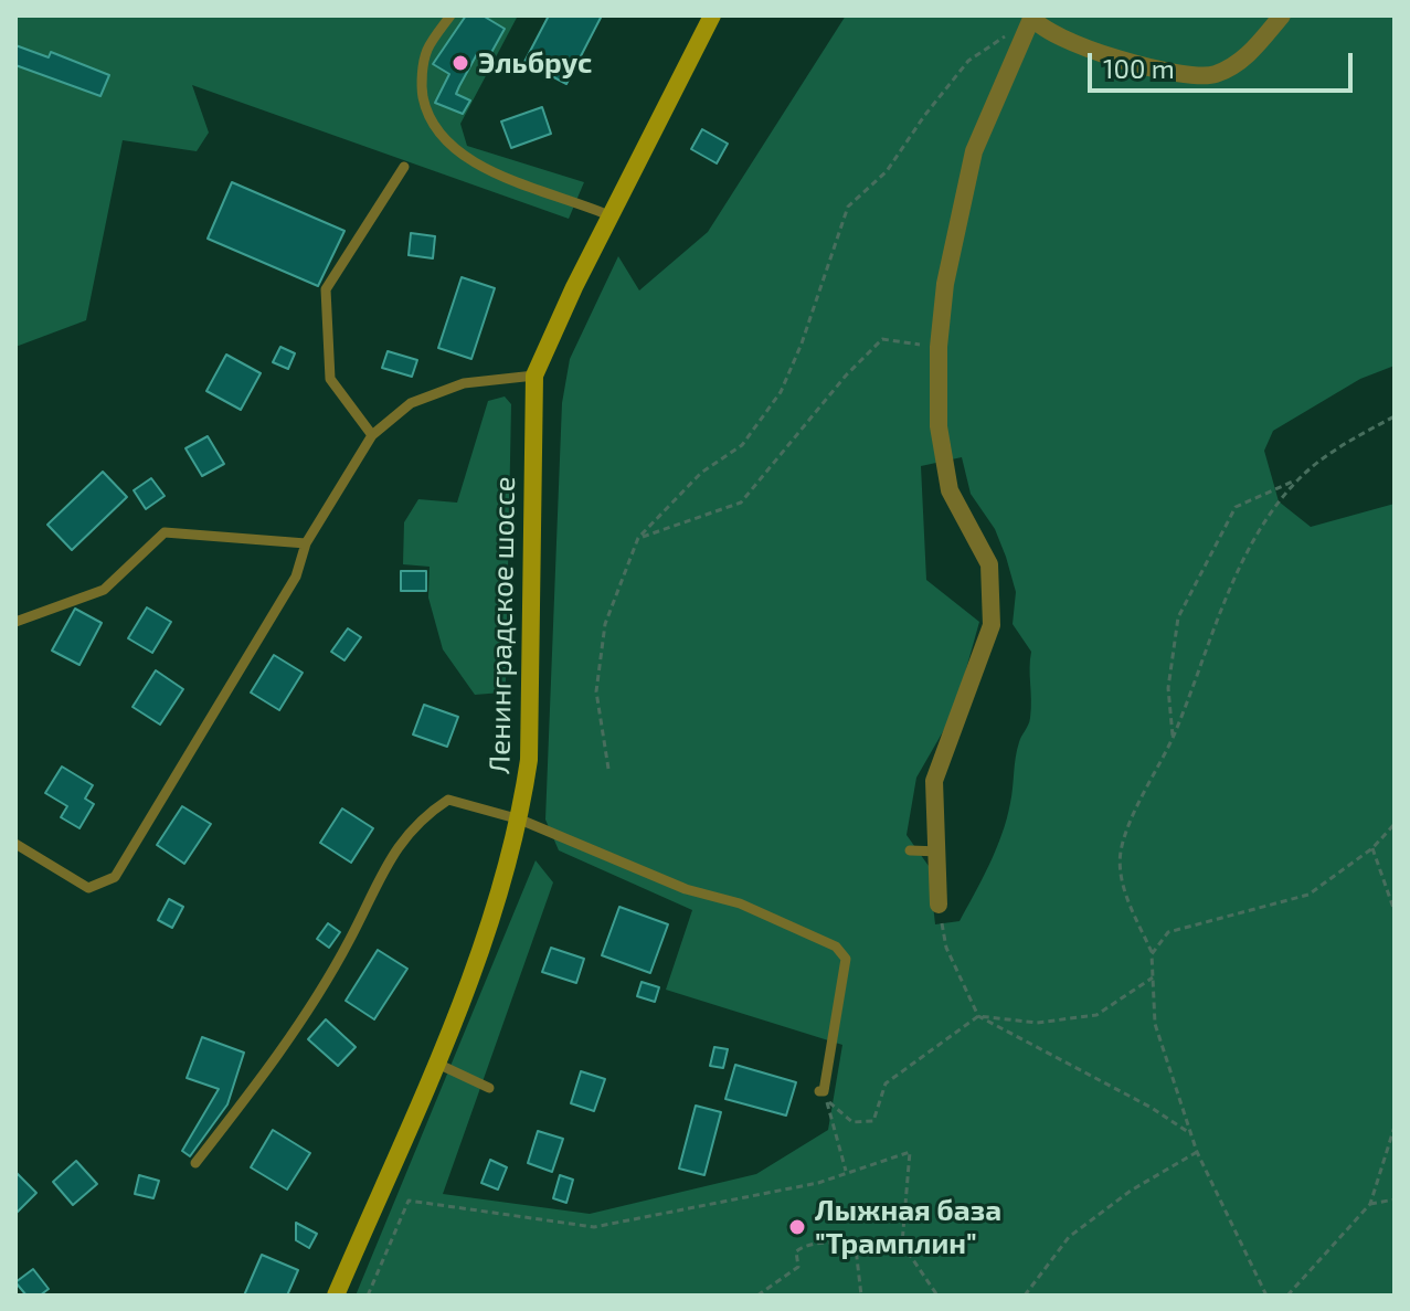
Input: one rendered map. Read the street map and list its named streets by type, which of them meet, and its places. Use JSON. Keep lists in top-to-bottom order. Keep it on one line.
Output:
{"streets":{"main road":["Ленинградское шоссе"]},"places":["Эльбрус","Лыжная база \"Трамплин\""],"scale_bar":"100 m"}
